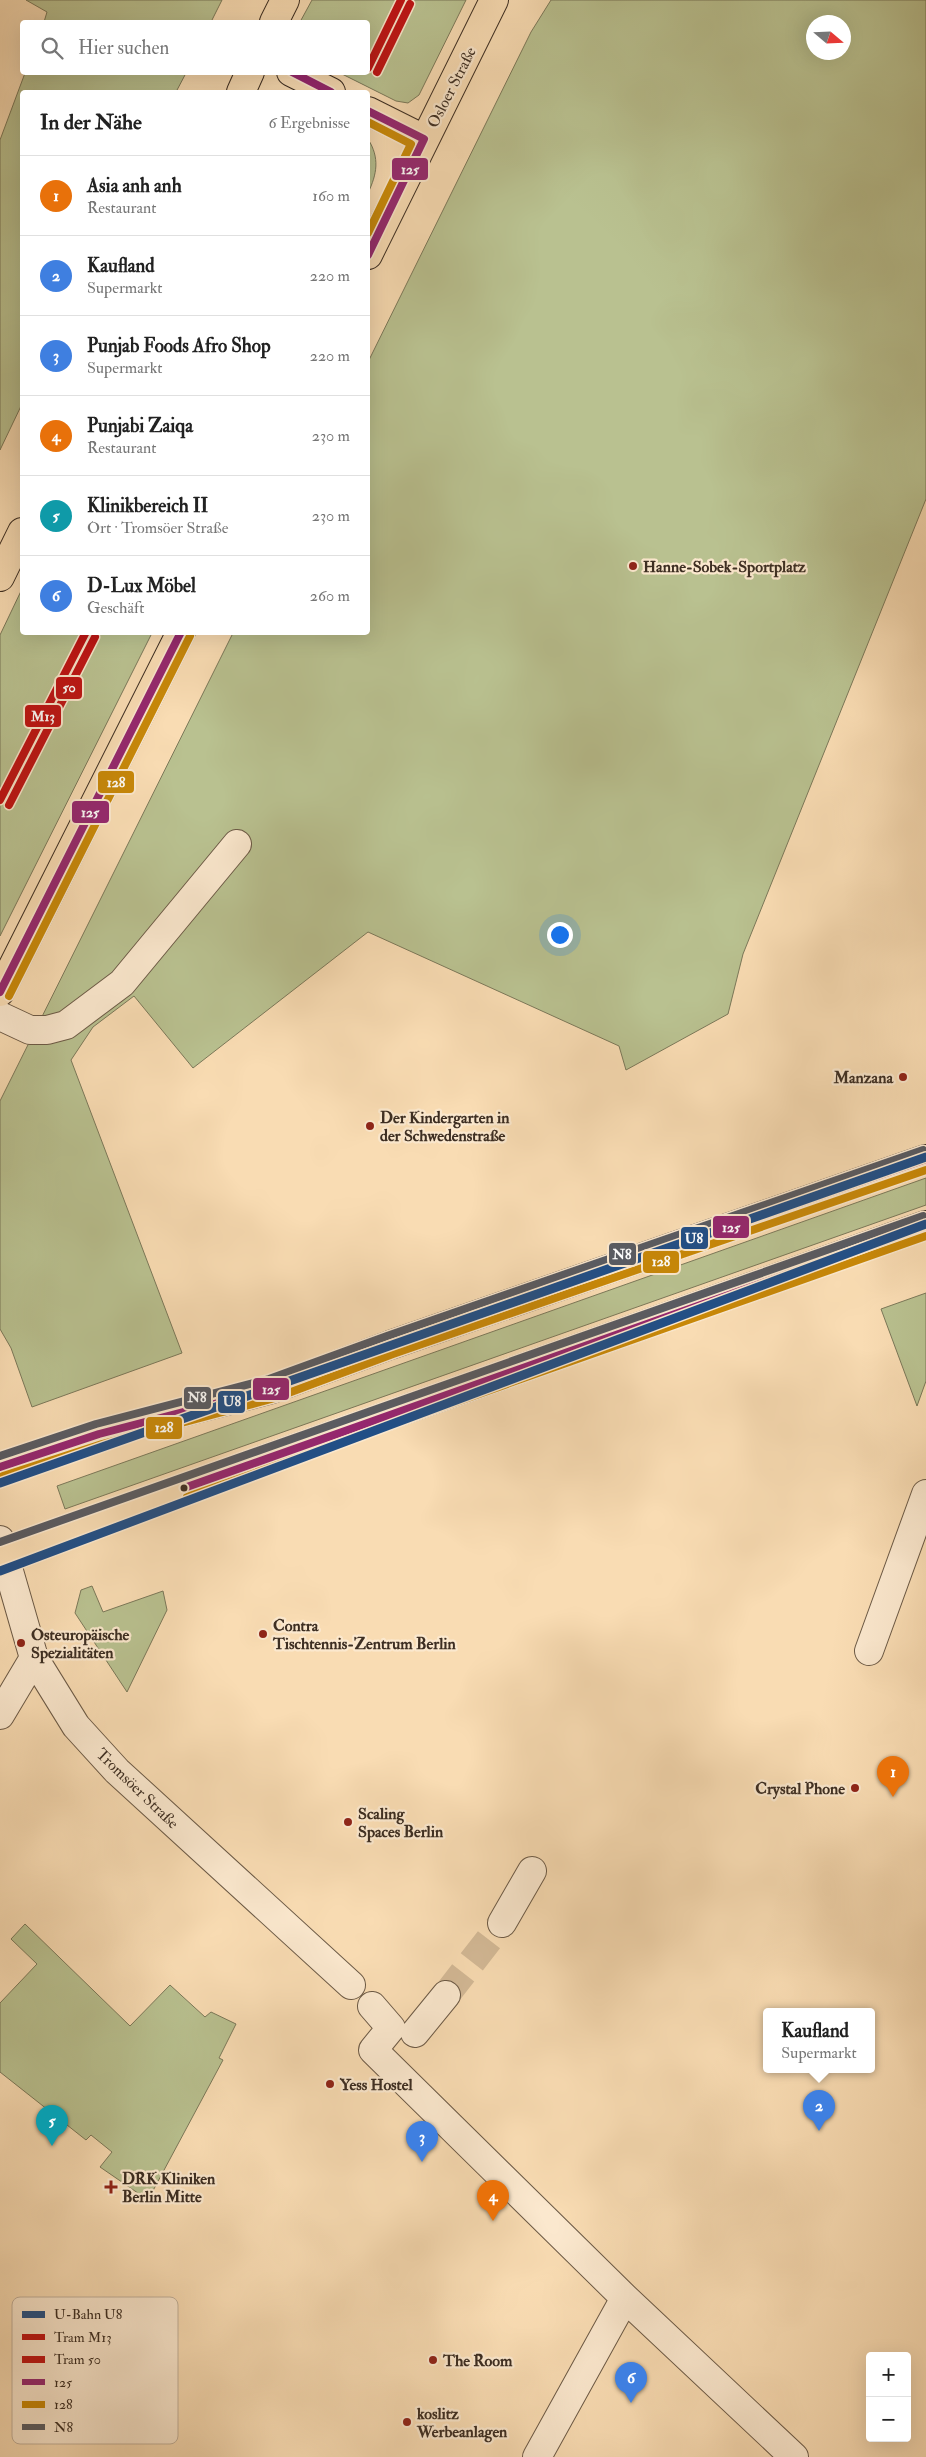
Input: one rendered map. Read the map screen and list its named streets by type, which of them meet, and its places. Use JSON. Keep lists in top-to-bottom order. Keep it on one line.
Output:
{"streets":{"main road":["Osloer Straße"],"street":["Tromsöer Straße"]},"places":{"other":["Hanne-Sobek-Sportplatz","Manzana","Der Kindergarten in der Schwedenstraße","Contra Tischtennis-Zentrum Berlin","Osteuropäische Spezialitäten","Crystal Phone","Scaling Spaces Berlin","Yess Hostel","The Room","koslitz Werbeanlagen"],"health":["DRK Kliniken Berlin Mitte"]},"lines":["tram line M13","tram line 50","transit line 125","transit line 128","transit line N8","metro line U8"],"legend":["U-Bahn U8","Tram M13","Tram 50","125","128","N8"],"north":"right","page":{"search":"Hier suchen","heading":["In der Nähe","6 Ergebnisse"],"list":[{"mark":"1","name":"Asia anh anh","note":"Restaurant","value":"160 m"},{"mark":"2","name":"Kaufland","note":"Supermarkt","value":"220 m"},{"mark":"3","name":"Punjab Foods Afro Shop","note":"Supermarkt","value":"220 m"},{"mark":"4","name":"Punjabi Zaiqa","note":"Restaurant","value":"230 m"},{"mark":"5","name":"Klinikbereich II","note":"Ort · Tromsöer Straße","value":"230 m"},{"mark":"6","name":"D-Lux Möbel","note":"Geschäft","value":"260 m"}],"pins":["1","2","5","3","4","6"],"popup":["Kaufland","Supermarkt"],"map_buttons":["+","−"]}}
